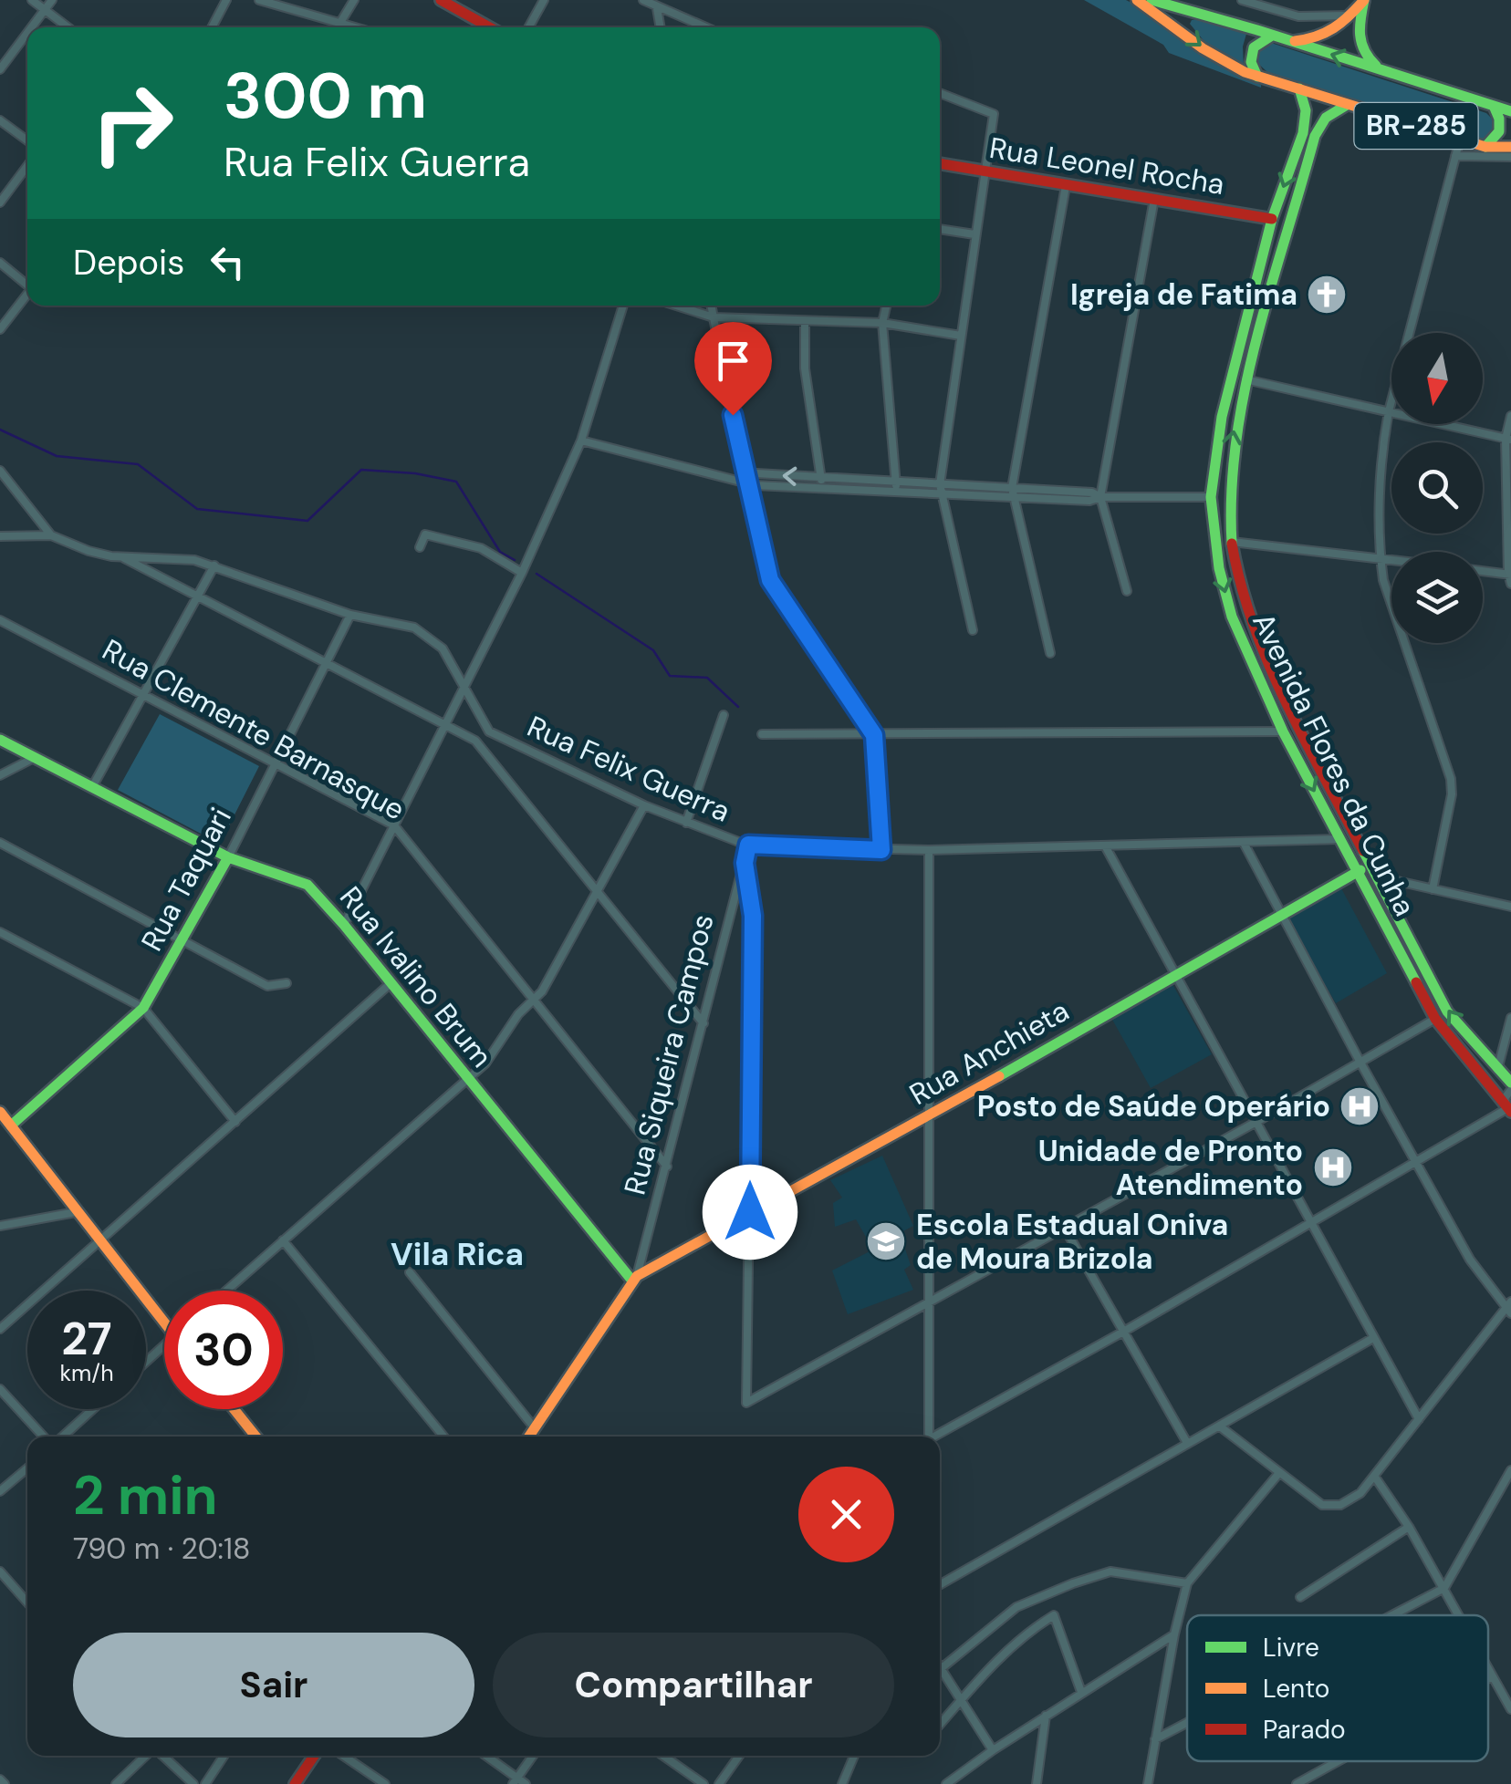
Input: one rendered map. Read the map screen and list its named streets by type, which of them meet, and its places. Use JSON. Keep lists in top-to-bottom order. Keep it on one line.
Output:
{"streets":{"main road":["BR-285","Rua Leonel Rocha","Avenida Flores da Cunha","Rua Taquari","Rua Ivalino Brum","Rua Anchieta","Rua Siqueira Campos"],"street":["Rua Clemente Barnasque","Rua Felix Guerra"]},"crossings":[["BR-285","Avenida Flores da Cunha"],["Rua Leonel Rocha","Avenida Flores da Cunha"],["Rua Clemente Barnasque","Rua Taquari"],["Rua Clemente Barnasque","Rua Siqueira Campos"],["Avenida Flores da Cunha","Rua Felix Guerra"],["Avenida Flores da Cunha","Rua Anchieta"],["Rua Felix Guerra","Rua Taquari"],["Rua Felix Guerra","Rua Siqueira Campos"],["Rua Taquari","Rua Ivalino Brum"],["Rua Ivalino Brum","Rua Anchieta"],["Rua Ivalino Brum","Rua Siqueira Campos"],["Rua Anchieta","Rua Siqueira Campos"]],"districts":["Vila Rica"],"places":{"church":["Igreja de Fatima"],"hospital":["Posto de Saúde Operário","Unidade de Pronto Atendimento"],"school or university":["Escola Estadual Oniva de Moura Brizola"]},"legend":["Livre","Lento","Parado"],"north":"bottom","page":{"turn":["300 m","Rua Felix Guerra"],"then":"Depois","speed":"27 km/h","limit":"30","heading":["2 min","790 m · 20:18"],"buttons":["Sair","Compartilhar"]}}
